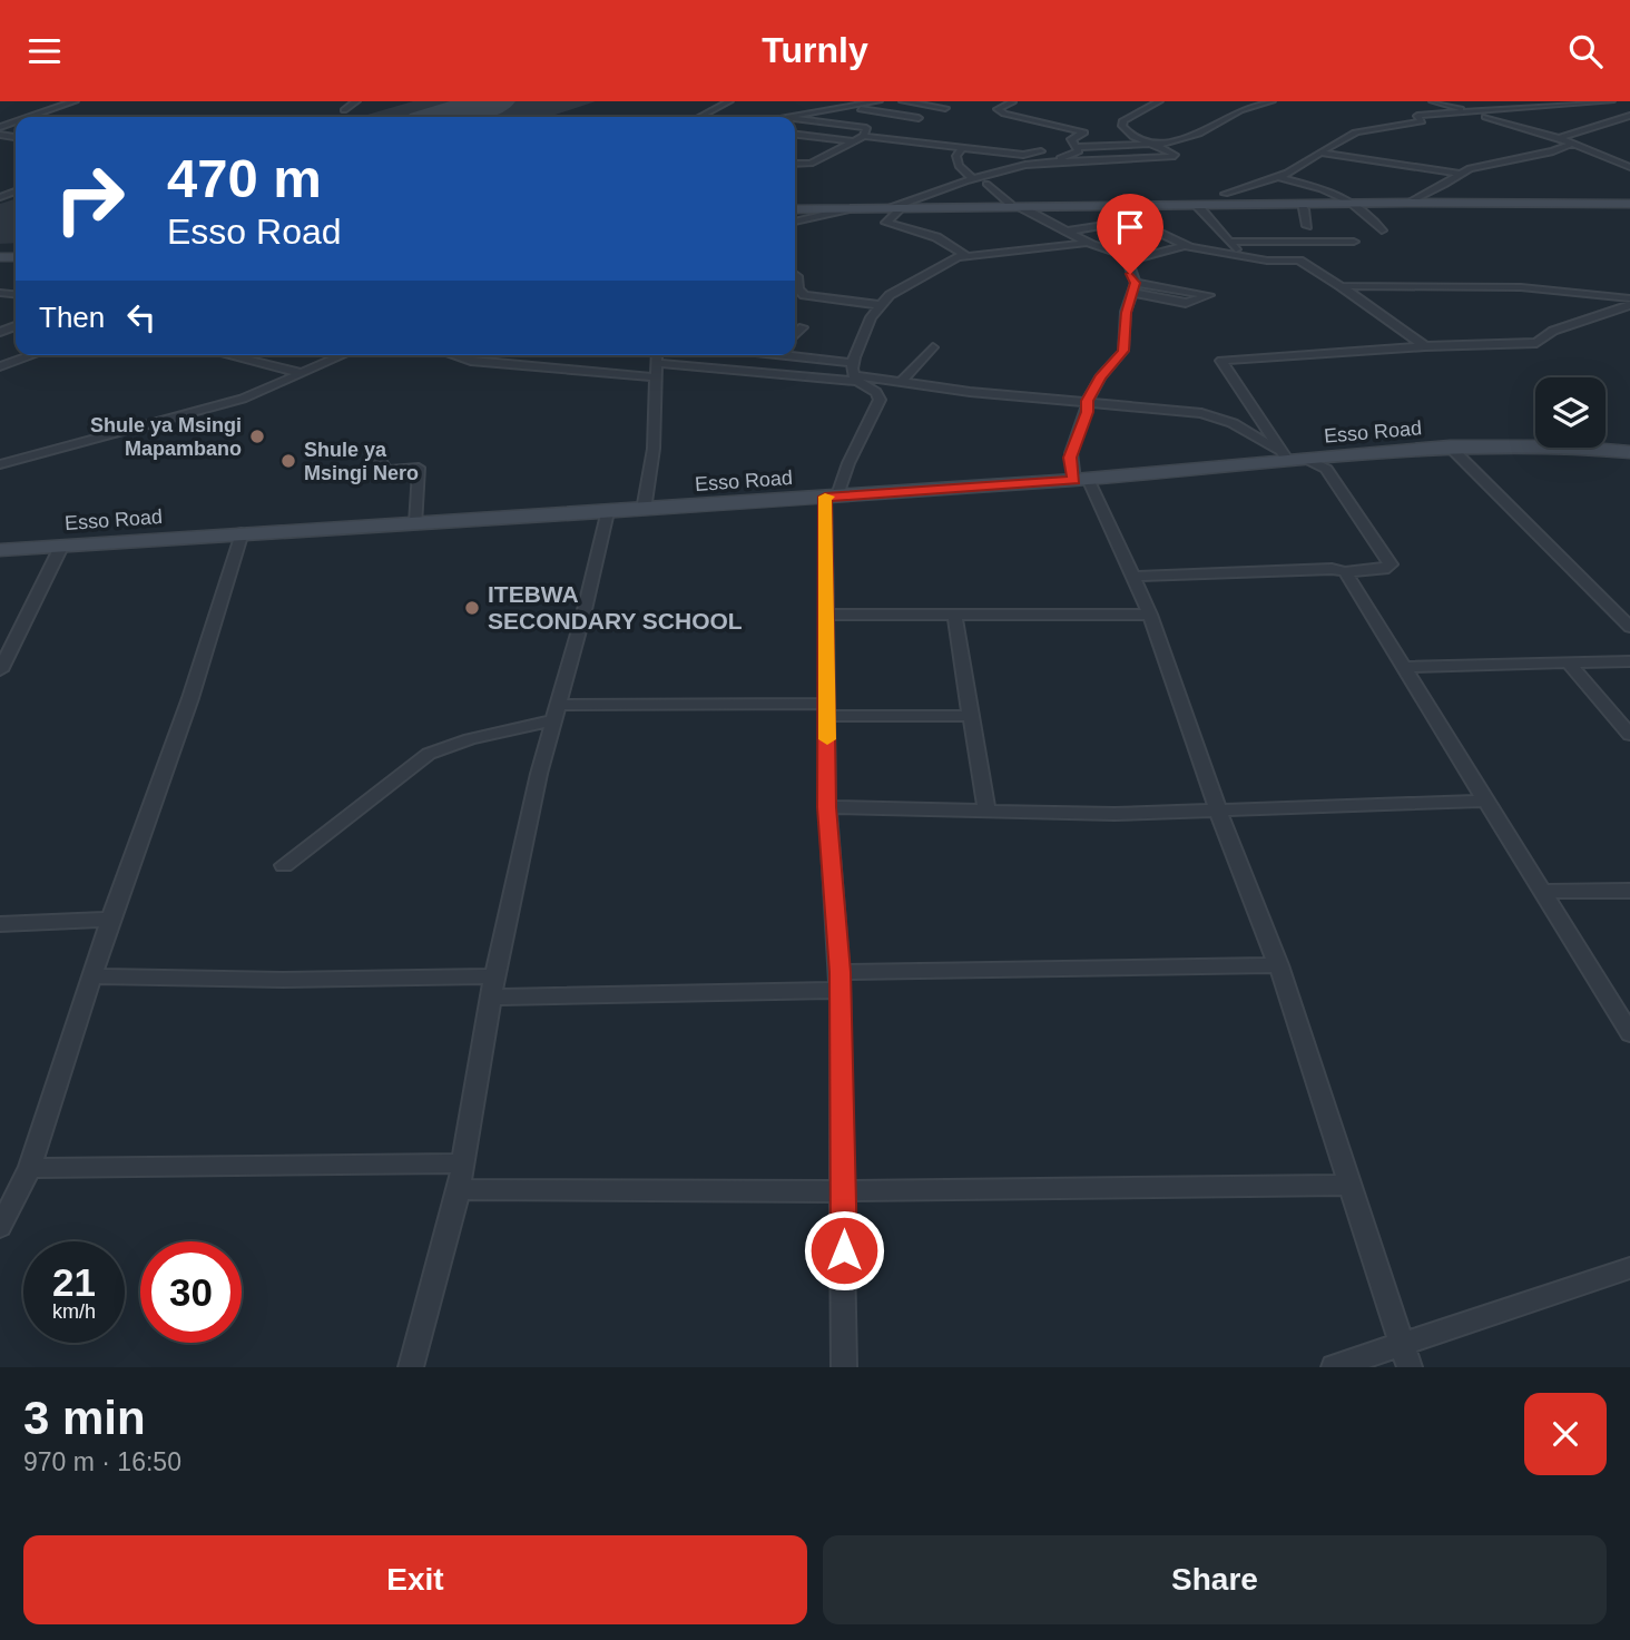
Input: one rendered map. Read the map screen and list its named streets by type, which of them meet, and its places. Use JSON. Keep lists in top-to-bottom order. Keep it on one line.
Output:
{"streets":{"street":["Esso Road"]},"places":["Shule ya Msingi Mapambano","Shule ya Msingi Nero","ITEBWA SECONDARY SCHOOL"],"page":{"header":"Turnly","turn":["470 m","Esso Road"],"then":"Then","speed":"21 km/h","limit":"30","heading":["3 min","970 m · 16:50"],"buttons":["Exit","Share"]}}
